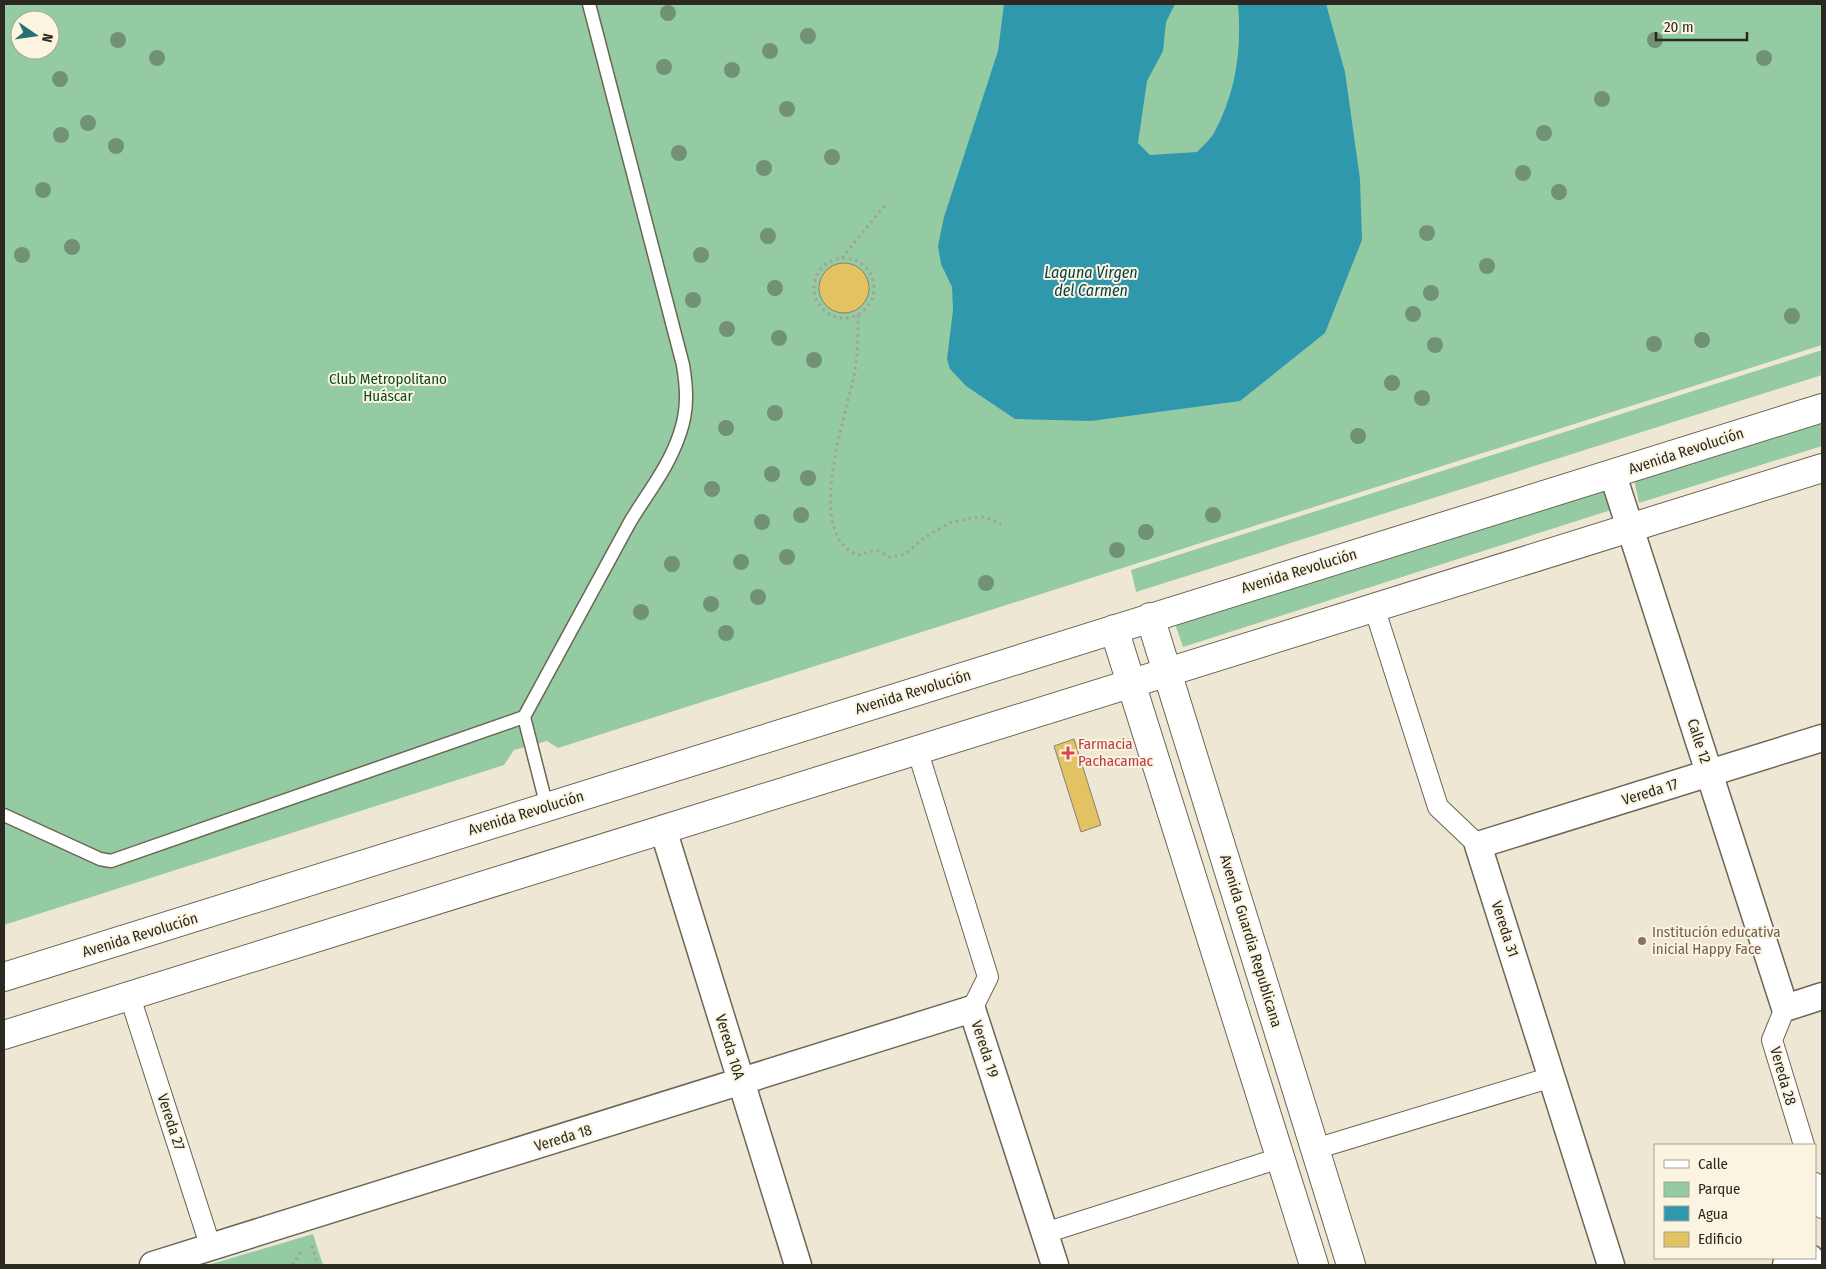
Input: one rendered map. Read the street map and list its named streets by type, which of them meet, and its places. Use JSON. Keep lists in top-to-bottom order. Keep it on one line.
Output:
{"streets":{"street":["Avenida Revolución","Calle 12","Vereda 17","Vereda 31","Avenida Guardia Republicana","Vereda 10A","Vereda 19","Vereda 28","Vereda 27","Vereda 18"]},"crossings":[["Avenida Revolución","Calle 12"],["Avenida Revolución","Avenida Guardia Republicana"],["Calle 12","Vereda 17"],["Calle 12","Vereda 28"],["Vereda 17","Vereda 31"],["Vereda 10A","Vereda 18"],["Vereda 19","Vereda 18"],["Vereda 27","Vereda 18"]],"water":["Laguna Virgen del Carmen"],"parks":["Club Metropolitano Huáscar"],"places":{"health":["Farmacia Pachacamac"],"other":["Institución educativa inicial Happy Face"]},"legend":["Calle","Parque","Agua","Edificio"],"scale_bar":"20 m","north":"right"}
